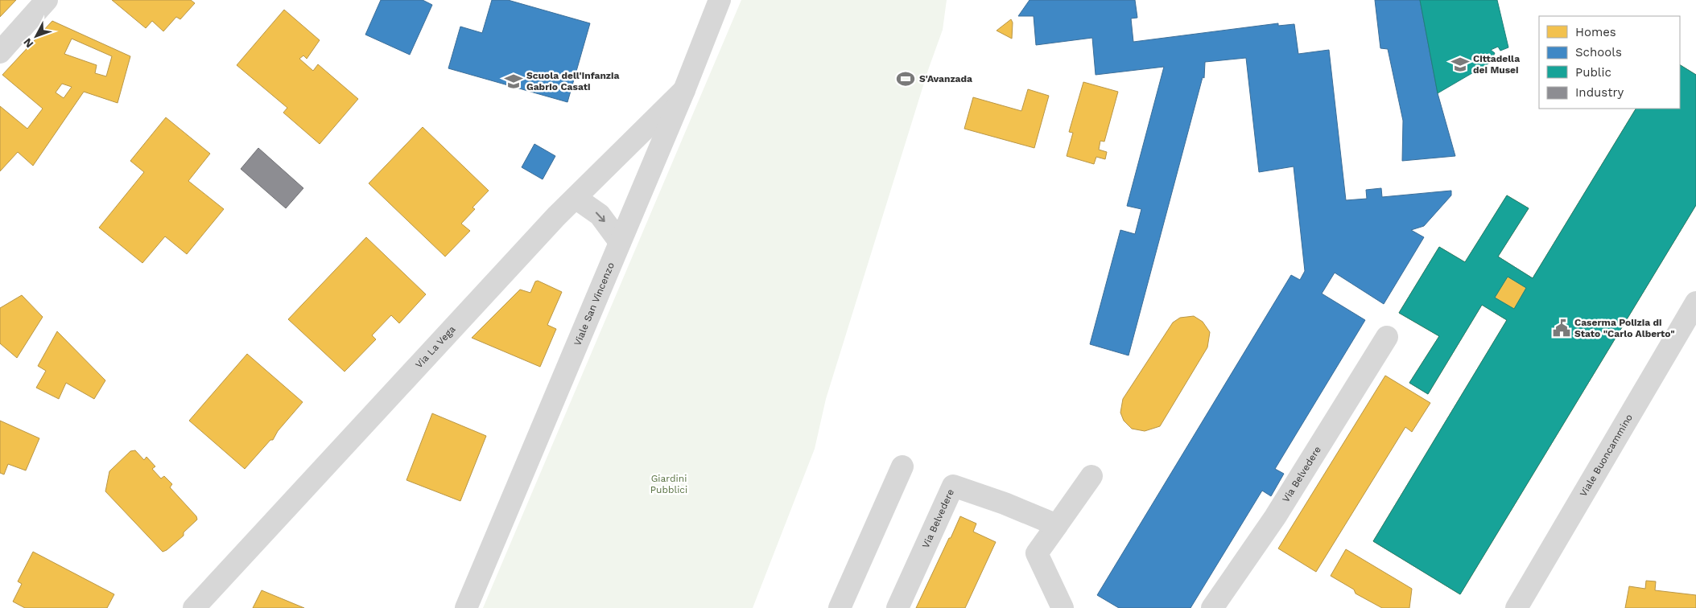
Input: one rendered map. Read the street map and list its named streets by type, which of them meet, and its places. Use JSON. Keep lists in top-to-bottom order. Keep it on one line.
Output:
{"streets":{"street":["Viale San Vincenzo","Via La Vega","Viale Buoncammino","Via Belvedere"]},"crossings":[["Viale San Vincenzo","Via La Vega"]],"parks":["Giardini Pubblici"],"places":{"school or university":["Cittadella dei Musei","Scuola dell'Infanzia Gabrio Casati"],"sports":["S'Avanzada"],"public building":["Caserma Polizia di Stato \"Carlo Alberto\""]},"legend":["Homes","Schools","Public","Industry"],"north":"bottom left"}
